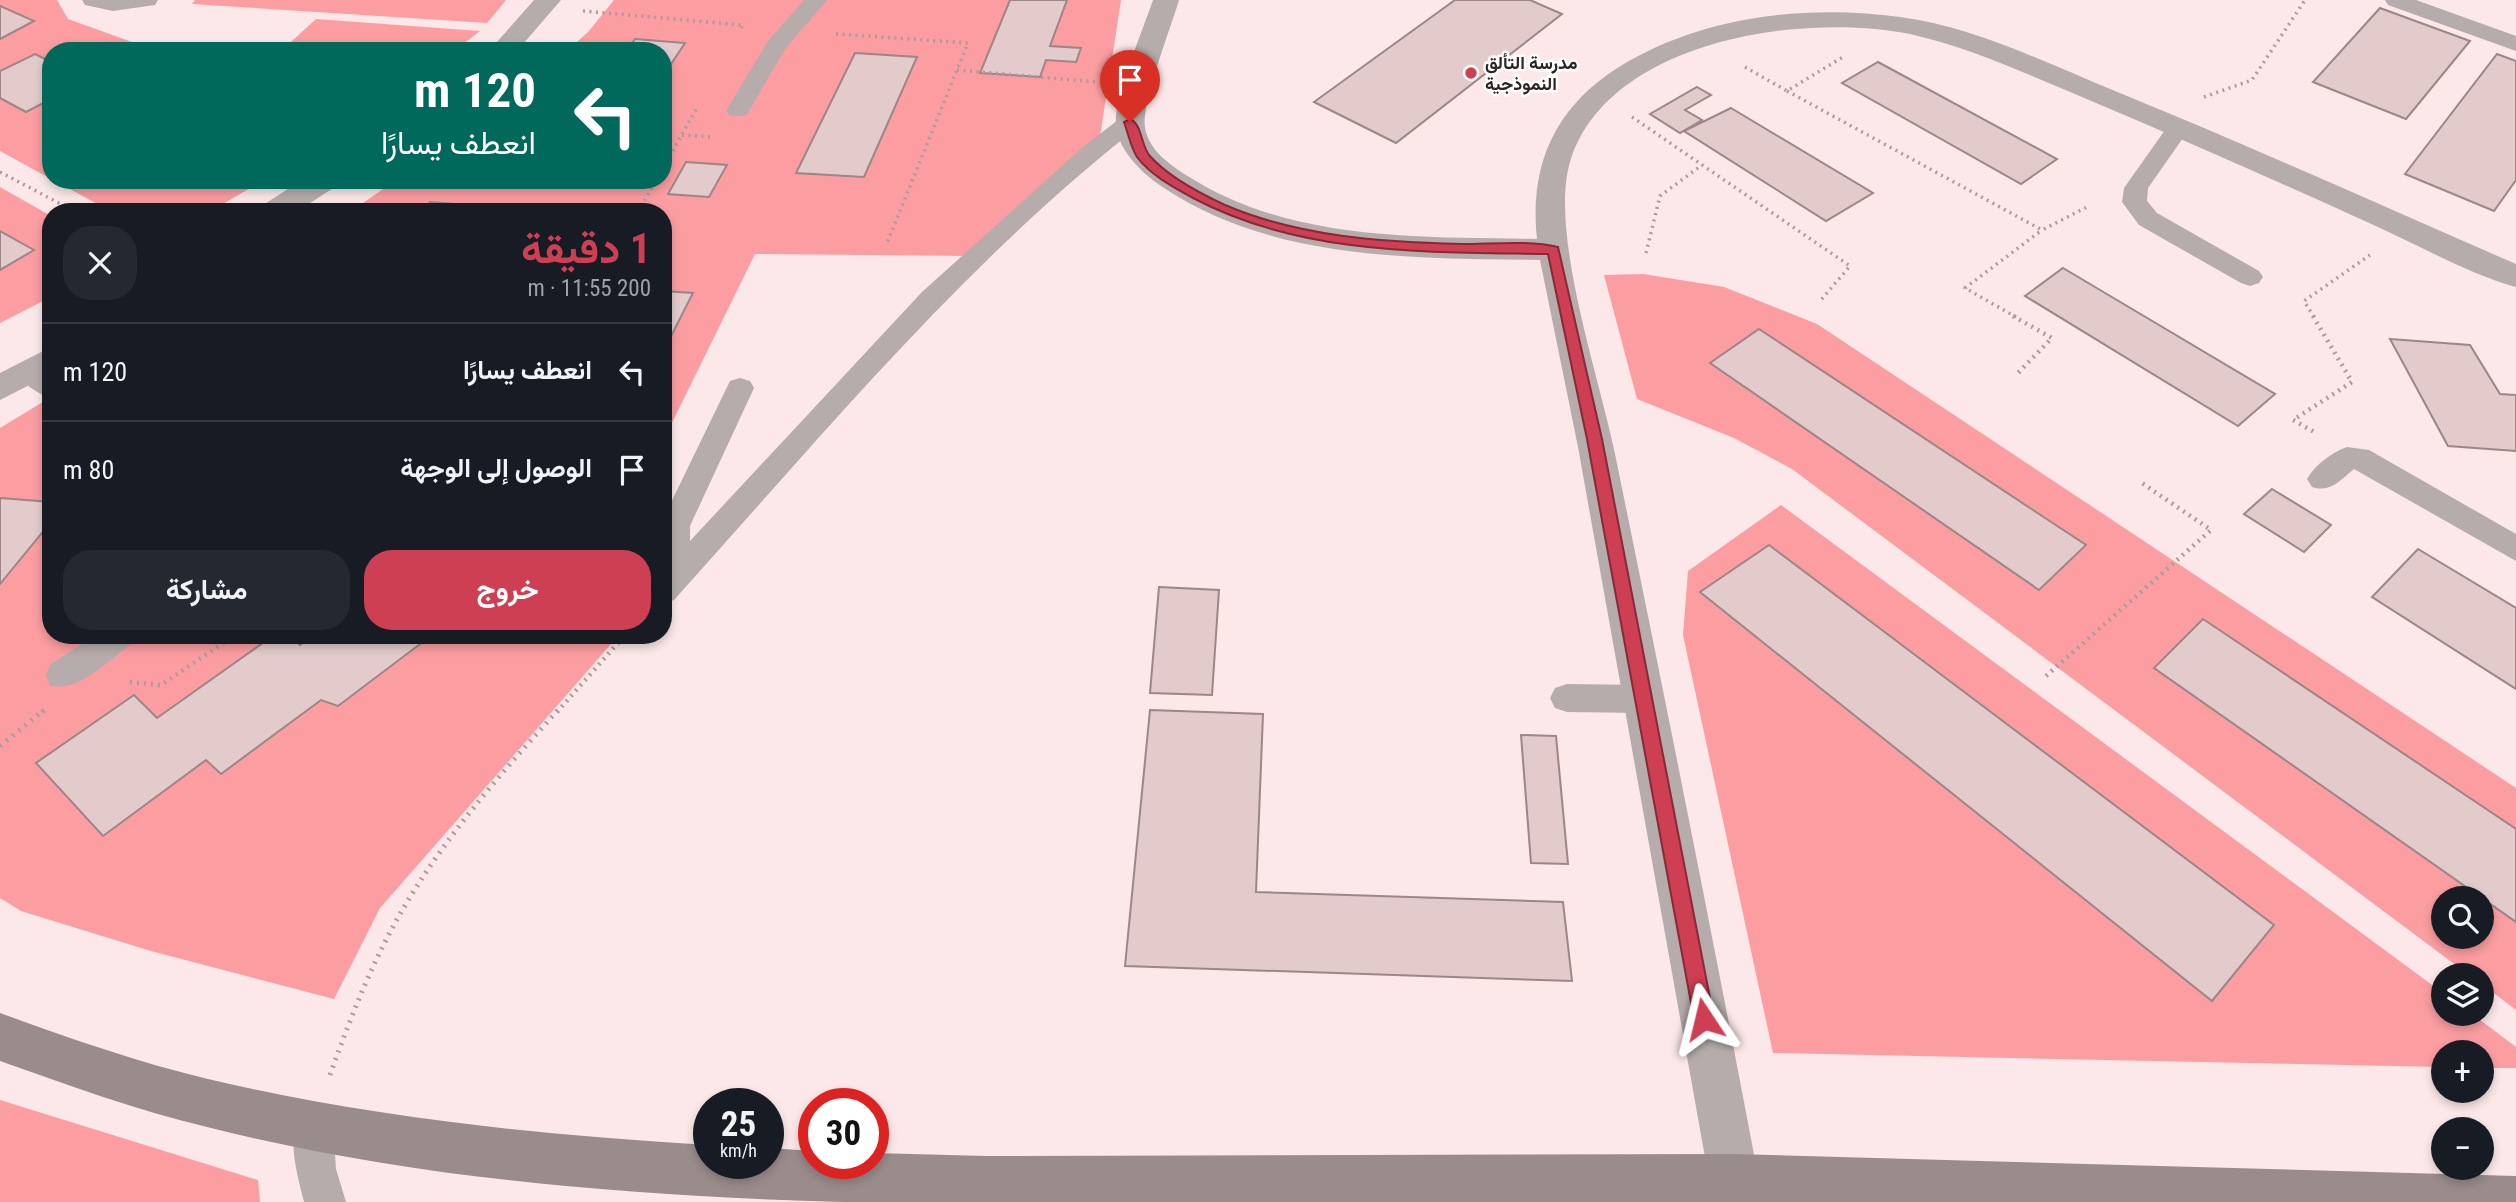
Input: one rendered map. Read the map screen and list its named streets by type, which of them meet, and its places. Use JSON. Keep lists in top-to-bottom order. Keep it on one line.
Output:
{"places":["مدرسة التألق النموذجية"],"page":{"turn":["120 m","انعطف يسارًا"],"heading":["1 دقيقة","200 m · 11:55"],"list":[{"name":"انعطف يسارًا","value":"120 m"},{"name":"الوصول إلى الوجهة","value":"80 m"}],"buttons":["خروج","مشاركة"],"map_buttons":["+","−"],"speed":"25 km/h","limit":"30"}}
